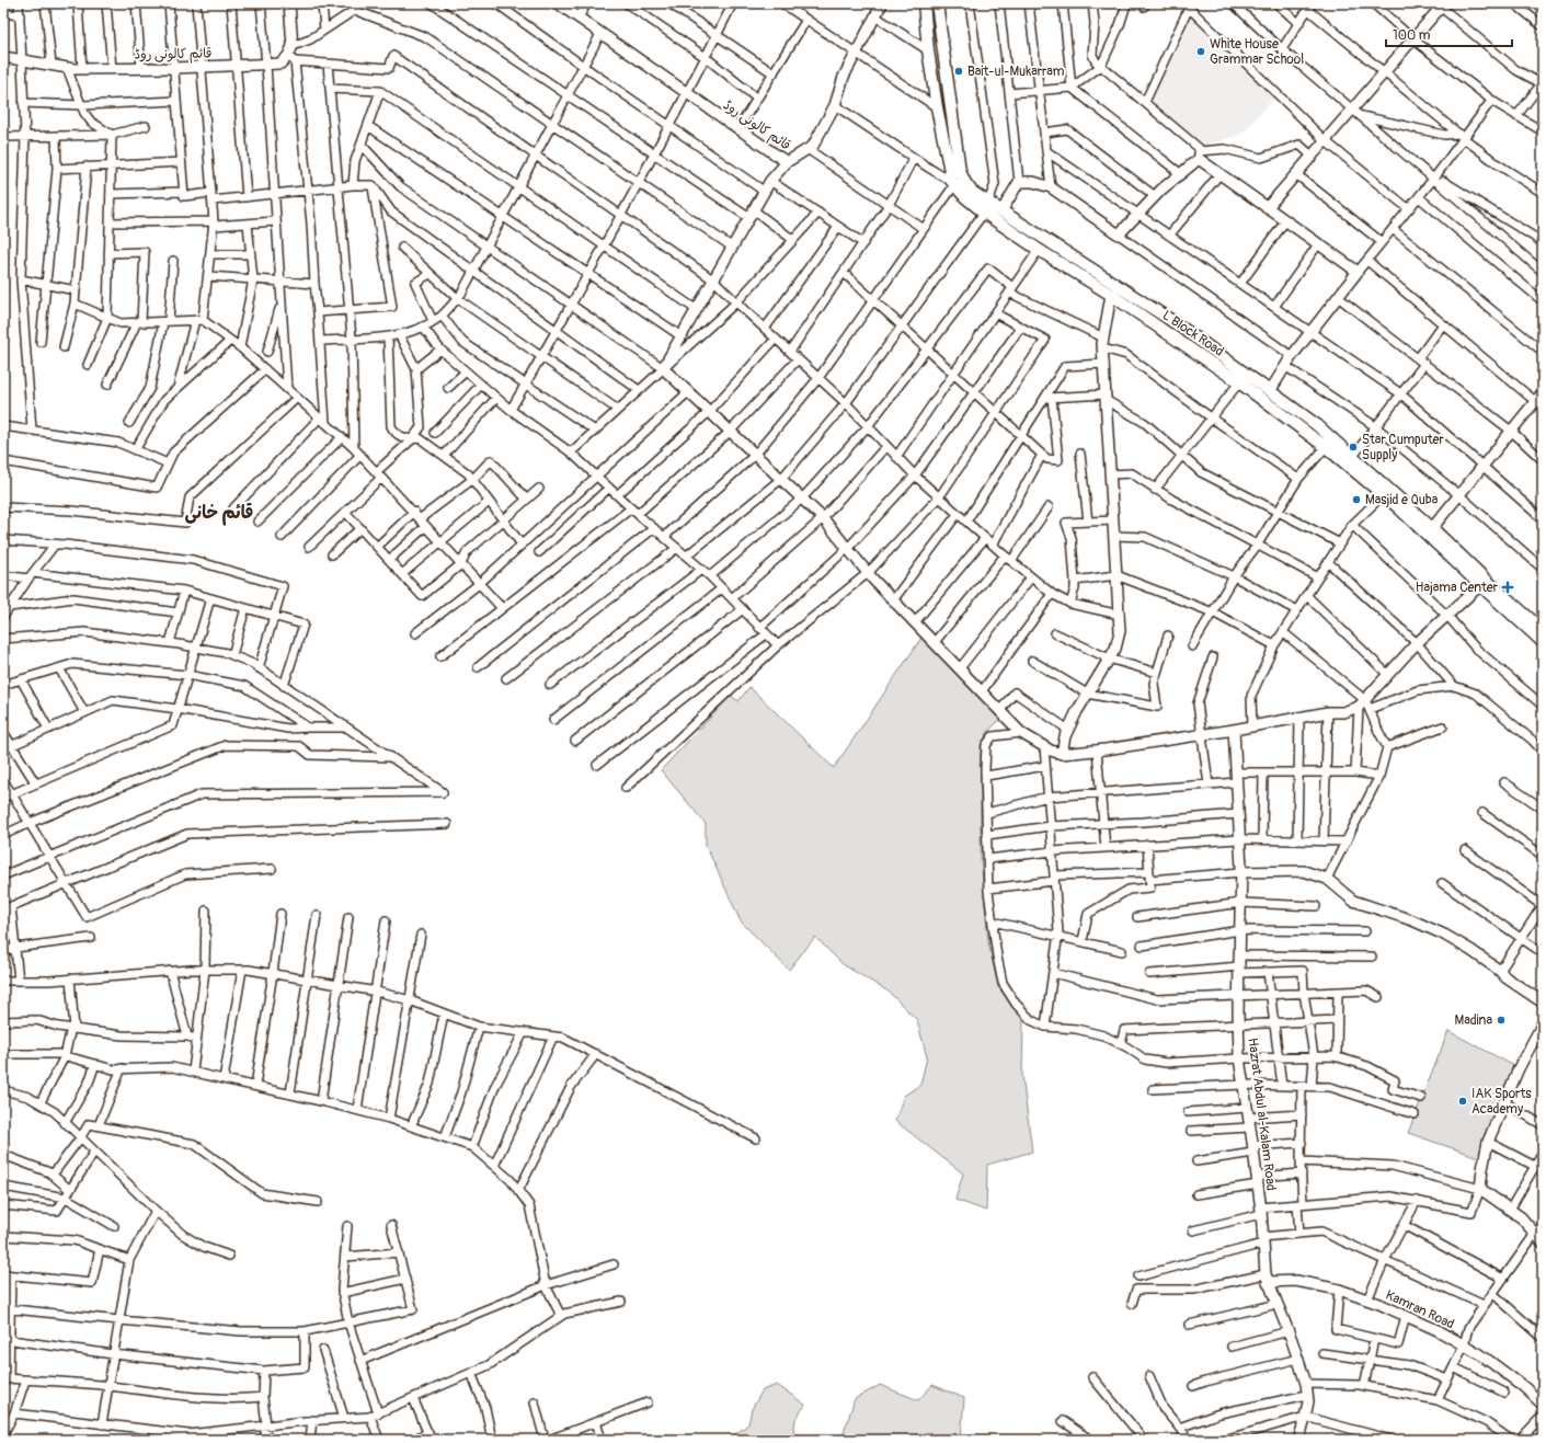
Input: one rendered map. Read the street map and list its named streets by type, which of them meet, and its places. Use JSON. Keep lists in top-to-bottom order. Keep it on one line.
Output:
{"streets":{"main road":["L Block Road"],"street":["قائم کالونی روڈ","Hazrat Abdul al-Kalam Road","Kamran Road"]},"crossings":[["Hazrat Abdul al-Kalam Road","Kamran Road"]],"districts":["قائم خانى"],"places":{"other":["White House Grammar School","Bait-ul-Mukarram","Star Cumputer Supply","Masjid e Quba","Madina","IAK Sports Academy"],"health":["Hajama Center"]},"scale_bar":"100 m"}
